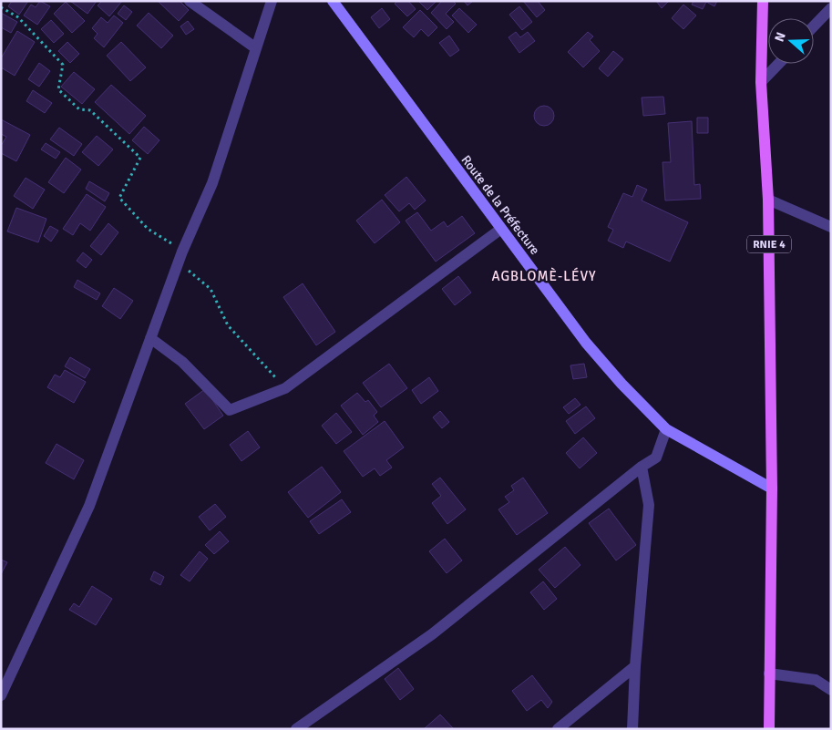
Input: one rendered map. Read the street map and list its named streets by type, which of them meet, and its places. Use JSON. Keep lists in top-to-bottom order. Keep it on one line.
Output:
{"streets":{"main road":["RNIE 4"],"street":["Route de la Préfecture"]},"crossings":[["Route de la Préfecture","RNIE 4"]],"districts":["AGBLOMÈ-LÉVY"],"north":"left"}
